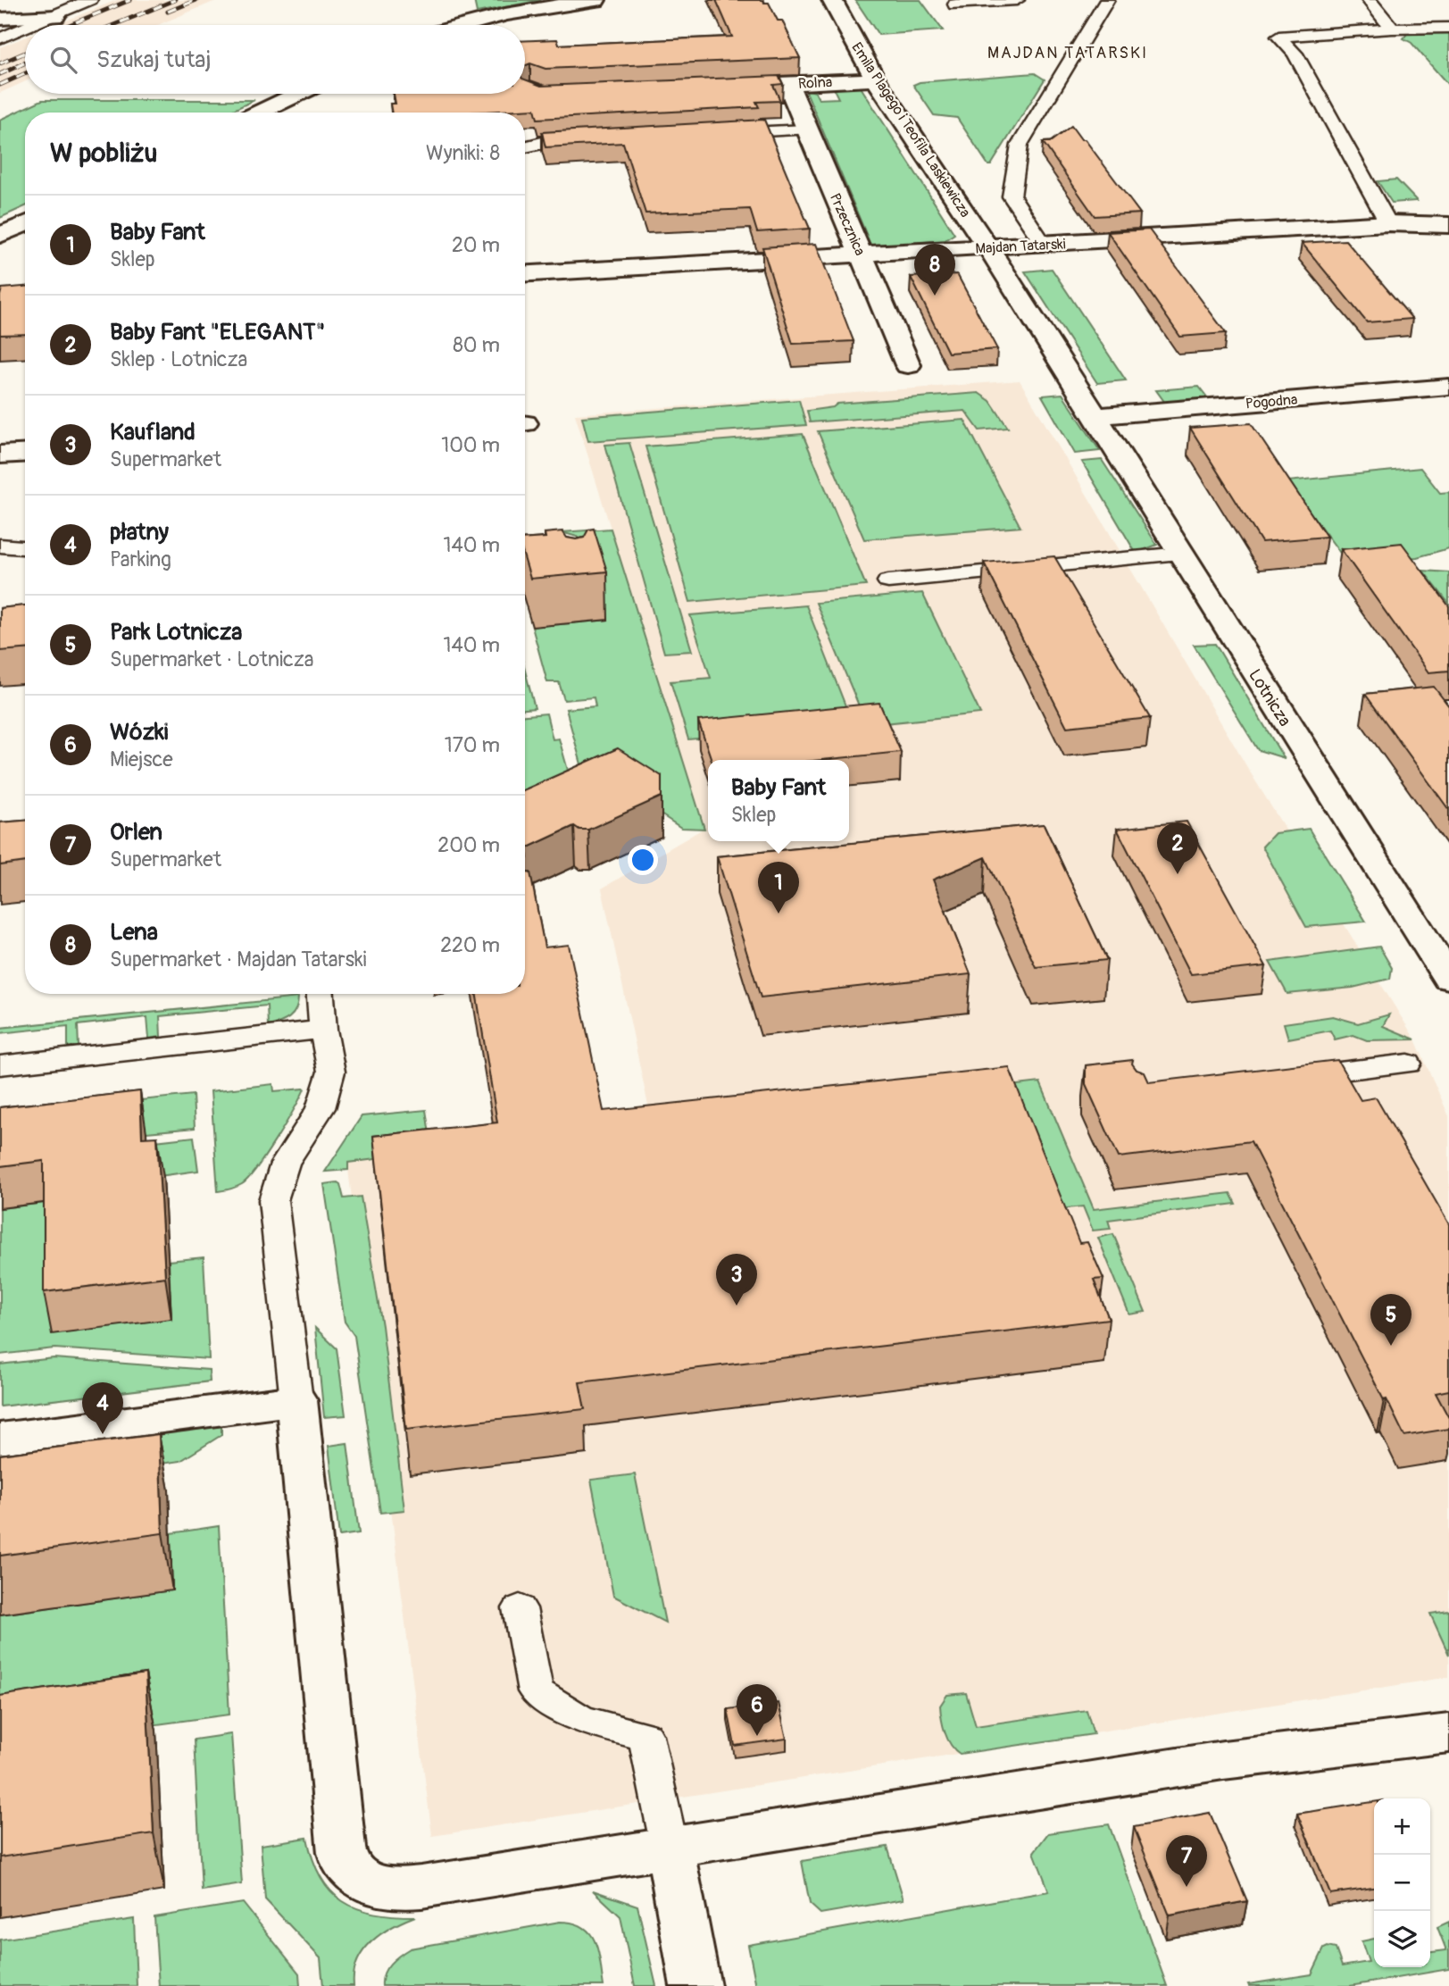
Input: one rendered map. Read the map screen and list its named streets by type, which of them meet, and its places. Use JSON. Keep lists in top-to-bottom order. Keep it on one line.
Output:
{"streets":{"street":["Rolna","Emila Plagego i Teofila Laskiewicza","Przecznica","Majdan Tatarski","Pogodna","Lotnicza"]},"crossings":[["Rolna","Emila Plagego i Teofila Laskiewicza"],["Rolna","Przecznica"],["Emila Plagego i Teofila Laskiewicza","Majdan Tatarski"],["Emila Plagego i Teofila Laskiewicza","Pogodna"],["Emila Plagego i Teofila Laskiewicza","Lotnicza"],["Przecznica","Majdan Tatarski"],["Pogodna","Lotnicza"]],"districts":["MAJDAN TATARSKI"],"page":{"search":"Szukaj tutaj","heading":["W pobliżu","Wyniki: 8"],"list":[{"mark":"1","name":"Baby Fant","note":"Sklep","value":"20 m"},{"mark":"2","name":"Baby Fant \"ELEGANT\"","note":"Sklep · Lotnicza","value":"80 m"},{"mark":"3","name":"Kaufland","note":"Supermarket","value":"100 m"},{"mark":"4","name":"płatny","note":"Parking","value":"140 m"},{"mark":"5","name":"Park Lotnicza","note":"Supermarket · Lotnicza","value":"140 m"},{"mark":"6","name":"Wózki","note":"Miejsce","value":"170 m"},{"mark":"7","name":"Orlen","note":"Supermarket","value":"200 m"},{"mark":"8","name":"Lena","note":"Supermarket · Majdan Tatarski","value":"220 m"}],"pins":["8","2","1","3","5","4","6","7"],"popup":["Baby Fant","Sklep"],"map_buttons":["+","−"]}}
